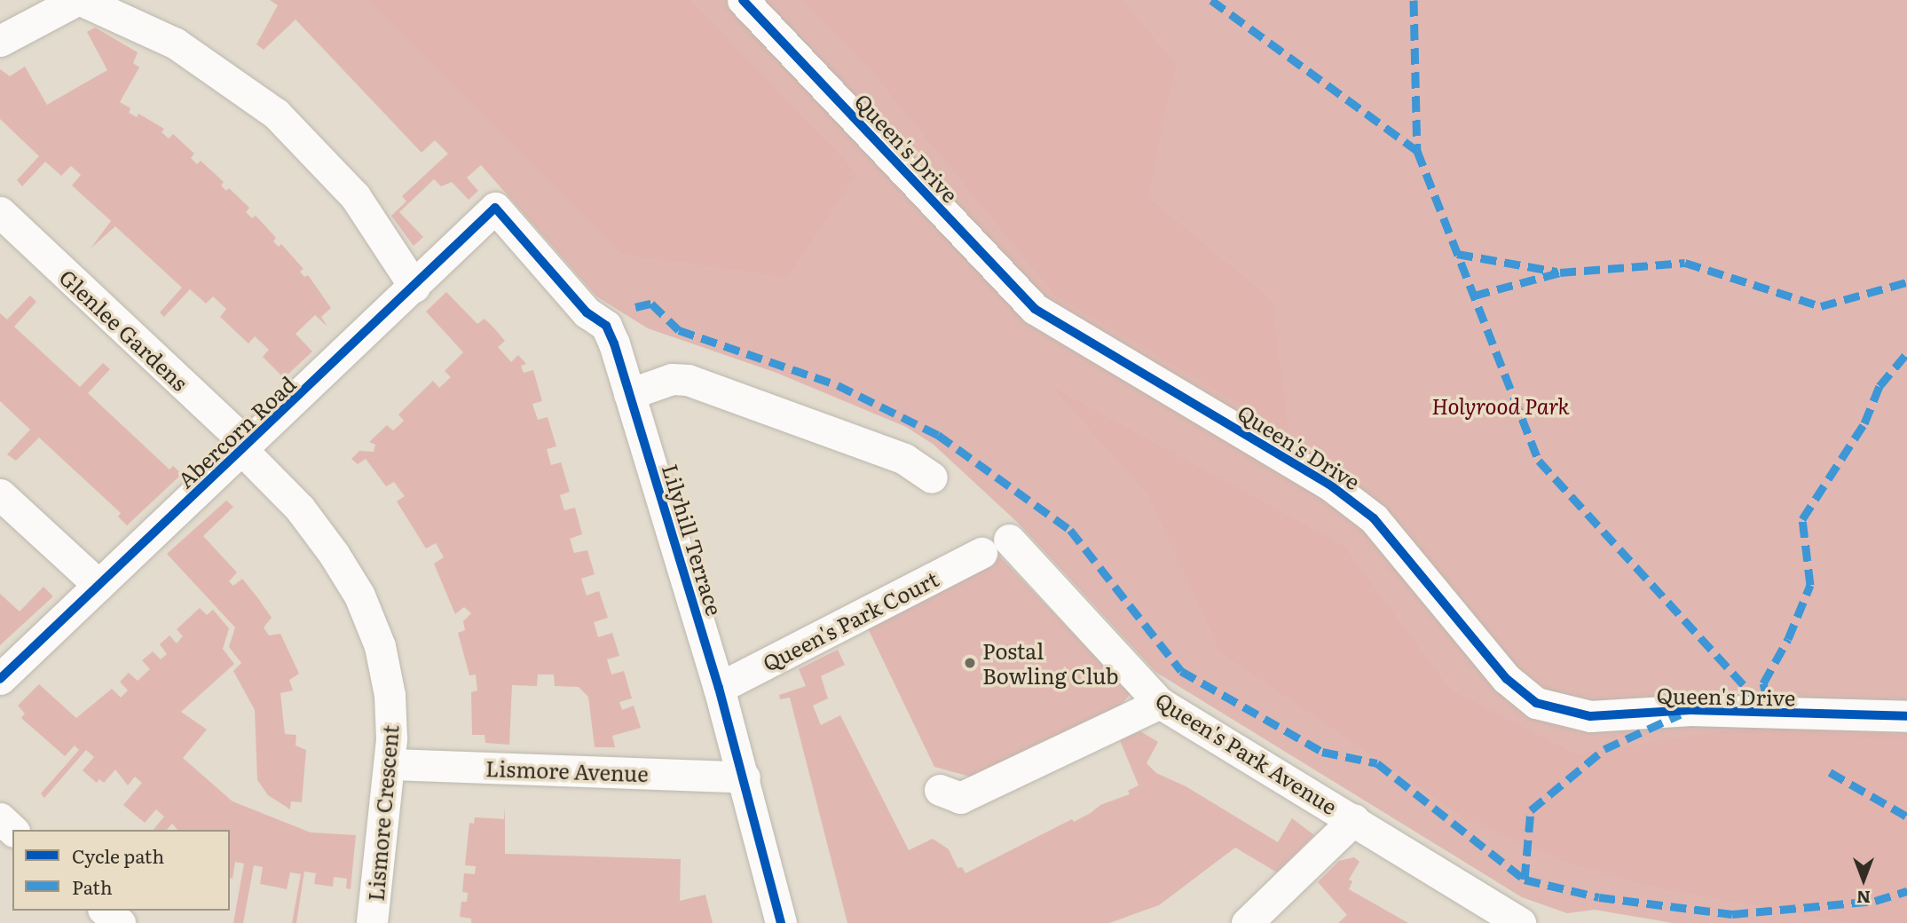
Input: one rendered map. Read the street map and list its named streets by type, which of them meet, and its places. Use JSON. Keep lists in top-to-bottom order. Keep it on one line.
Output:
{"streets":{"street":["Queen's Drive","Glenlee Gardens","Abercorn Road","Lilyhill Terrace","Queen's Park Court","Queen's Park Avenue","Lismore Avenue","Lismore Crescent"]},"crossings":[["Glenlee Gardens","Abercorn Road"],["Glenlee Gardens","Lismore Crescent"],["Abercorn Road","Lilyhill Terrace"],["Abercorn Road","Lismore Crescent"],["Lilyhill Terrace","Queen's Park Court"],["Lilyhill Terrace","Lismore Avenue"],["Lismore Avenue","Lismore Crescent"]],"parks":["Holyrood Park"],"places":["Postal Bowling Club"],"legend":["Cycle path","Path"],"north":"bottom"}
